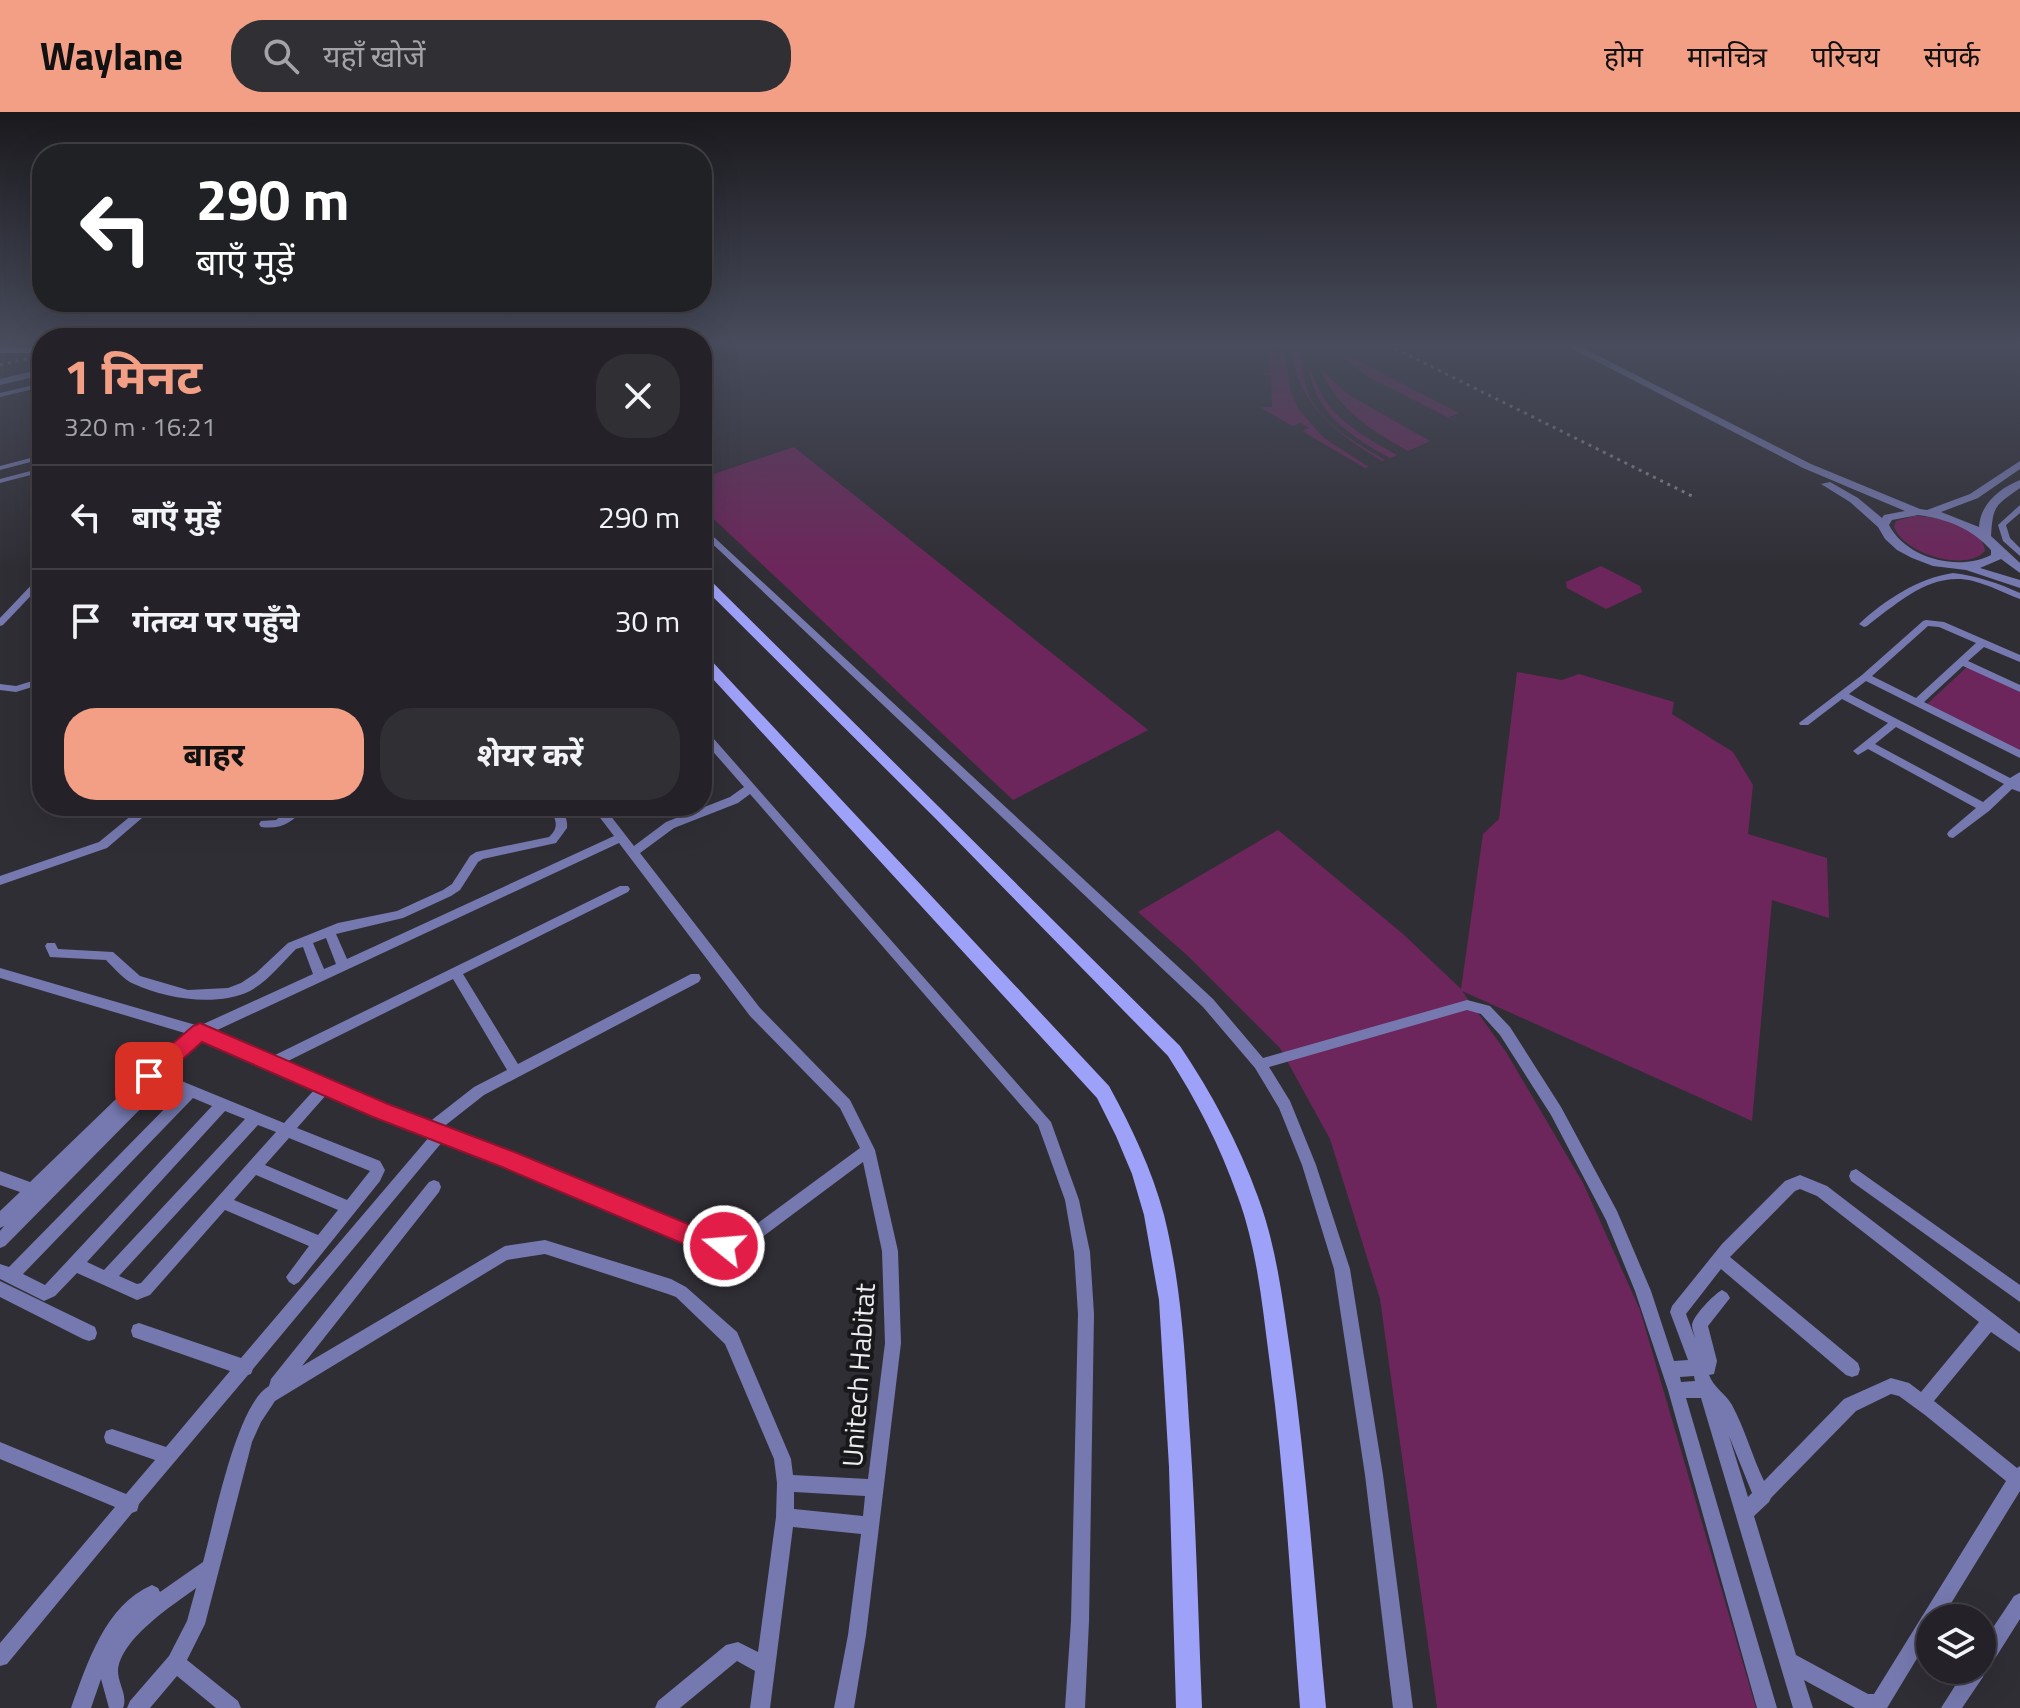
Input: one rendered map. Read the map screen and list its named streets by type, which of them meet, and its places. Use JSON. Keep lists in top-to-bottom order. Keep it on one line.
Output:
{"streets":{"street":["Unitech Habitat"]},"page":{"header":"Waylane","search":"यहाँ खोजें","nav":["होम","मानचित्र","परिचय","संपर्क"],"turn":["290 m","बाएँ मुड़ें"],"heading":["1 मिनट","320 m · 16:21"],"list":[{"name":"बाएँ मुड़ें","value":"290 m"},{"name":"गंतव्य पर पहुँचे","value":"30 m"}],"buttons":["बाहर","शेयर करें"]}}
